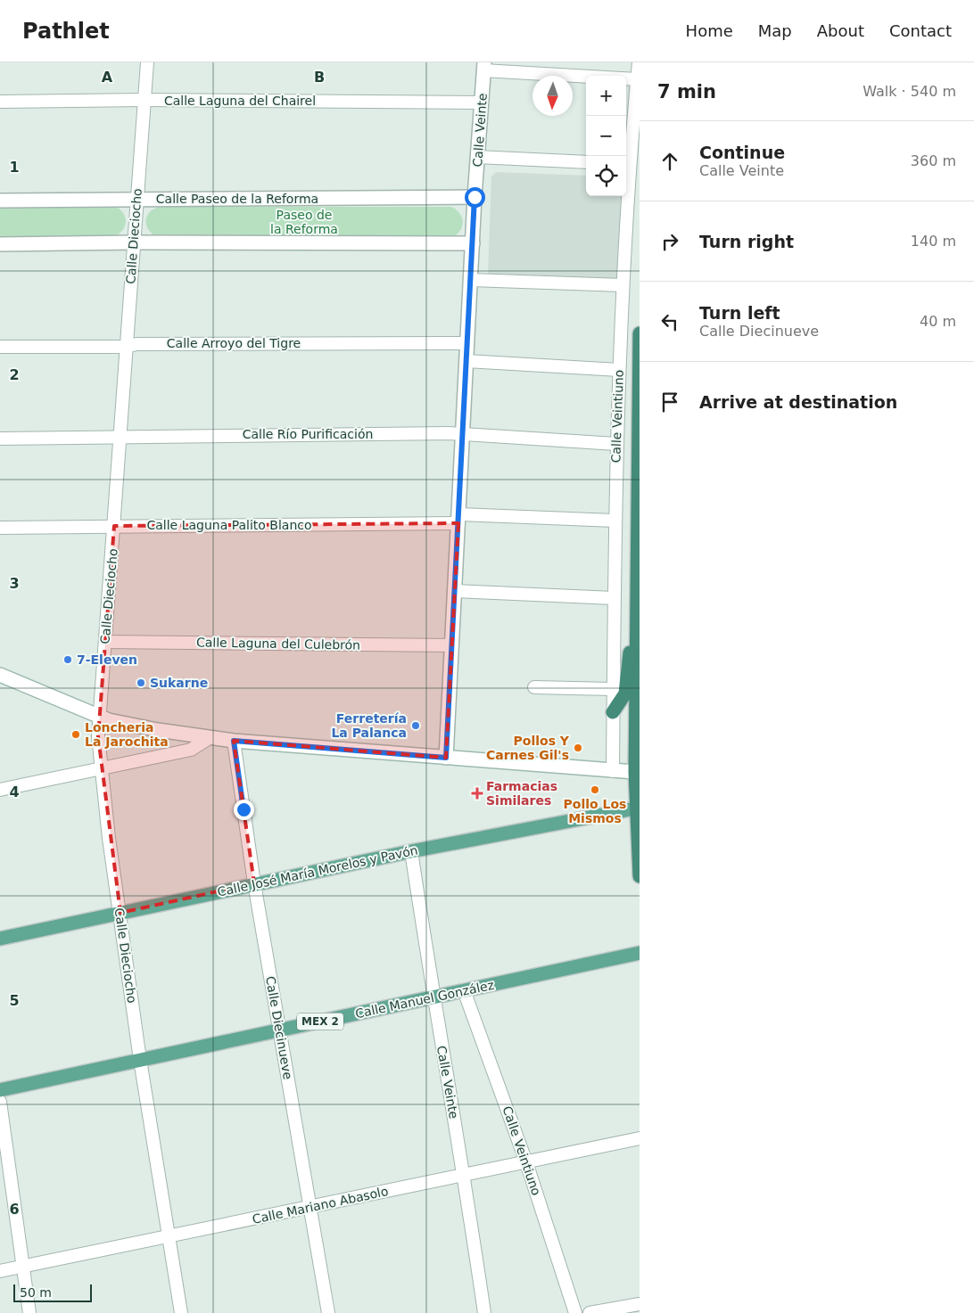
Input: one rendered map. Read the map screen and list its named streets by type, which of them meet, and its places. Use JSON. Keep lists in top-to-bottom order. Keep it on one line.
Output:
{"streets":{"main road":["Calle José María Morelos y Pavón","Calle Manuel González","MEX 2"],"street":["Calle Laguna del Chairel","Calle Veinte","Calle Paseo de la Reforma","Calle Dieciocho","Calle Arroyo del Tigre","Calle Veintiuno","Calle Río Purificación","Calle Laguna Palito Blanco","Calle Laguna del Culebrón","Calle Diecinueve","Calle Mariano Abasolo"]},"crossings":[["Calle Laguna del Chairel","Calle Veinte"],["Calle Laguna del Chairel","Calle Dieciocho"],["Calle Veinte","Calle Paseo de la Reforma"],["Calle Veinte","Calle Arroyo del Tigre"],["Calle Veinte","Calle Río Purificación"],["Calle Veinte","Calle Laguna Palito Blanco"],["Calle Veinte","Calle Laguna del Culebrón"],["Calle Veinte","Calle José María Morelos y Pavón"],["Calle Veinte","Calle Manuel González"],["Calle Veinte","Calle Mariano Abasolo"],["Calle Paseo de la Reforma","Calle Dieciocho"],["Calle Dieciocho","Calle Arroyo del Tigre"],["Calle Dieciocho","Calle Río Purificación"],["Calle Dieciocho","Calle Laguna Palito Blanco"],["Calle Dieciocho","Calle Laguna del Culebrón"],["Calle Dieciocho","Calle José María Morelos y Pavón"],["Calle Dieciocho","Calle Manuel González"],["Calle Dieciocho","Calle Mariano Abasolo"],["Calle Veintiuno","Calle Río Purificación"],["Calle Veintiuno","Calle Laguna Palito Blanco"],["Calle Veintiuno","Calle Manuel González"],["Calle Veintiuno","Calle Mariano Abasolo"],["Calle José María Morelos y Pavón","Calle Diecinueve"],["Calle Manuel González","Calle Diecinueve"],["Calle Diecinueve","Calle Mariano Abasolo"]],"parks":["Paseo de la Reforma"],"places":{"other":["7-Eleven","Sukarne","Ferretería La Palanca","Loncheria La Jarochita","Pollos Y Carnes Gil's","Pollo Los Mismos"],"health":["Farmacias Similares"]},"scale_bar":"50 m","north":"bottom","page":{"header":"Pathlet","nav":["Home","Map","About","Contact"],"heading":["7 min","Walk · 540 m"],"map_buttons":["+","−"],"list":[["Continue","Calle Veinte","360 m"],["Turn right","140 m"],["Turn left","Calle Diecinueve","40 m"],"Arrive at destination"],"scale":"50 m"},"grid":{"columns":["A","B"],"rows":["1","2","3","4","5","6"]}}
